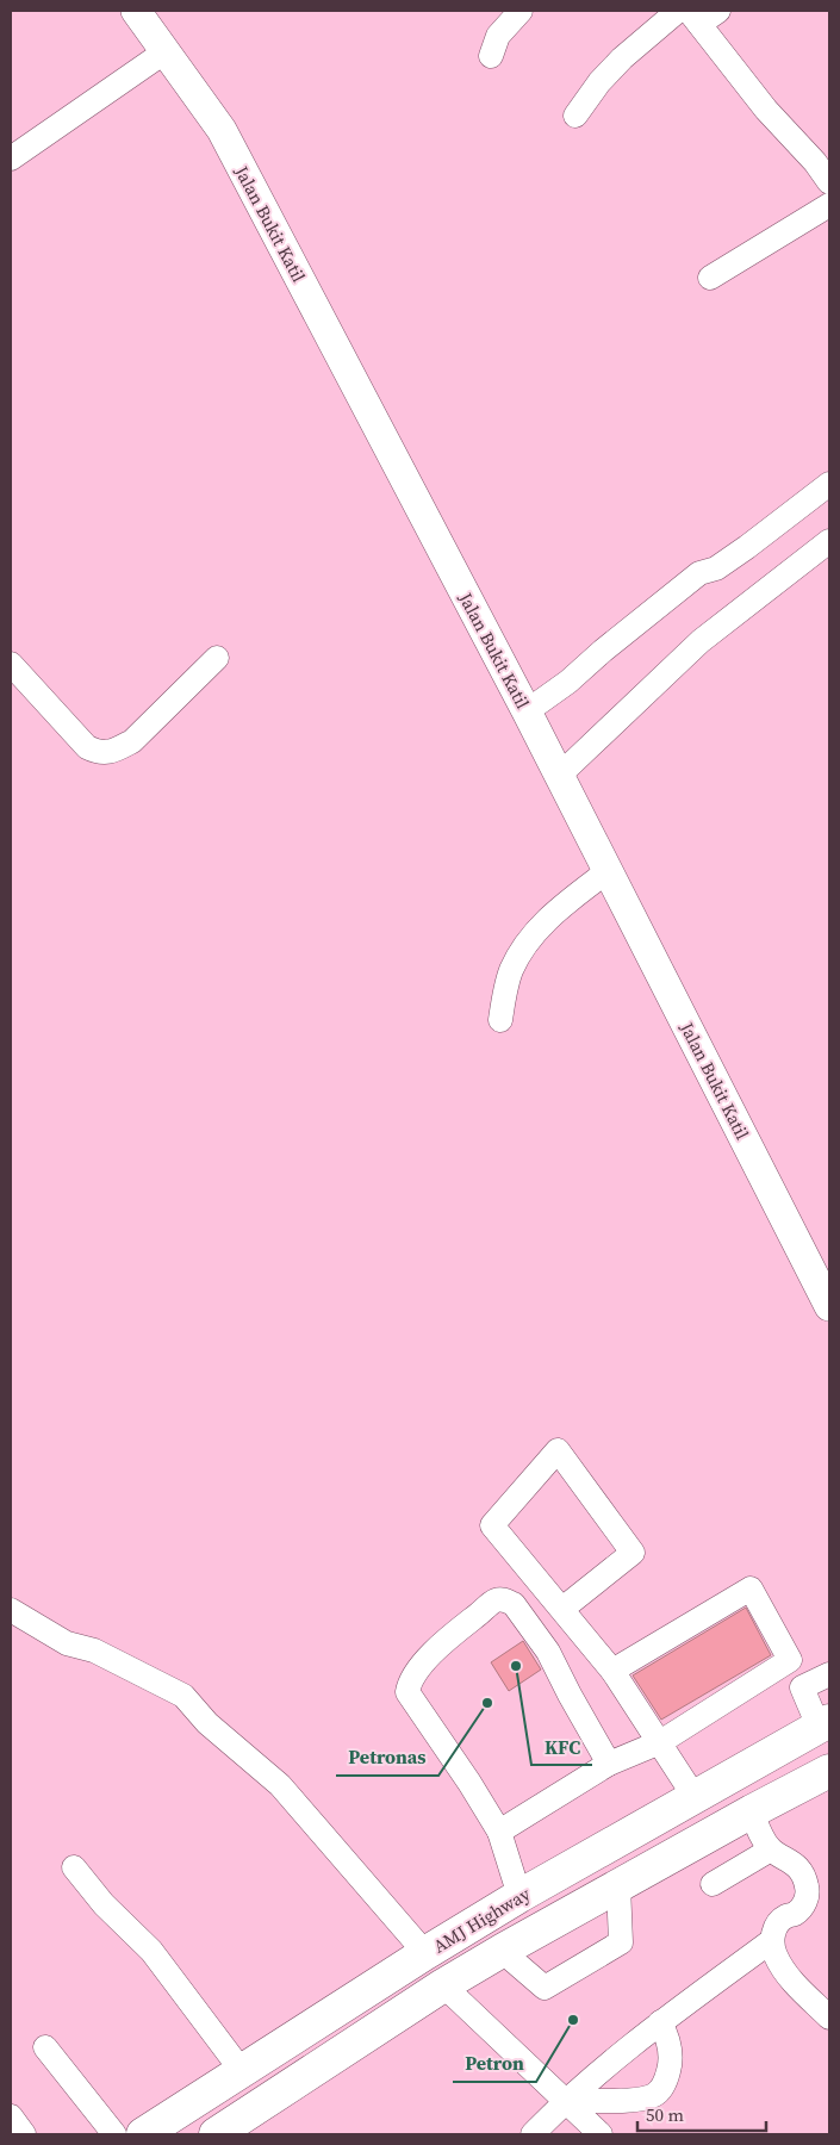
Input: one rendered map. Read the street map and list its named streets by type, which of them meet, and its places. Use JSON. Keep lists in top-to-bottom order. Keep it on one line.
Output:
{"streets":{"highway":["AMJ Highway"],"main road":["Jalan Bukit Katil"]},"places":["KFC","Petronas","Petron"],"scale_bar":"50 m"}
